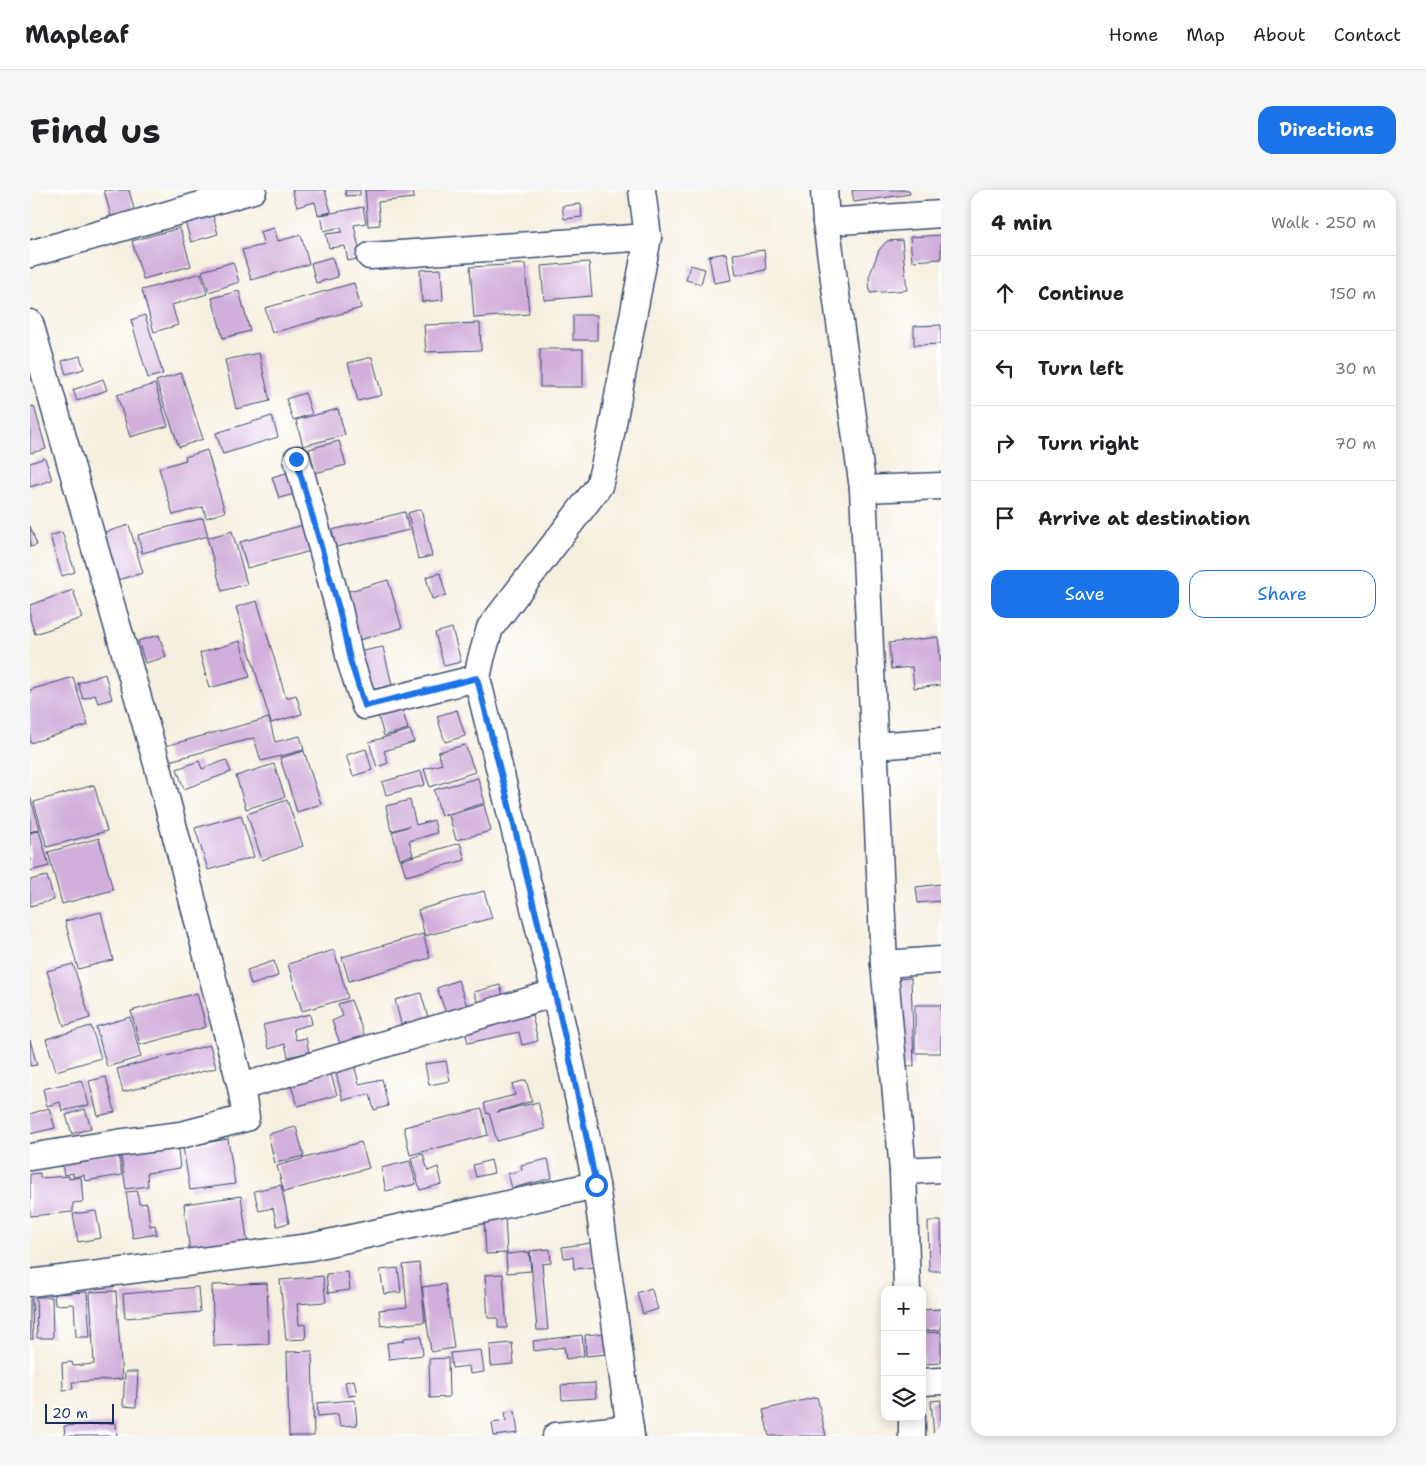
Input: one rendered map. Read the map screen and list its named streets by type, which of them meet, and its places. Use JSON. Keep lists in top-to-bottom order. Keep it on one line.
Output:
{"scale_bar":"20 m","page":{"header":"Mapleaf","nav":["Home","Map","About","Contact"],"buttons":["Directions",["Save","Share"]],"title":"Find us","heading":["4 min","Walk · 250 m"],"list":[["Continue","150 m"],["Turn left","30 m"],["Turn right","70 m"],"Arrive at destination"],"map_buttons":["+","−"],"scale":"20 m"}}
